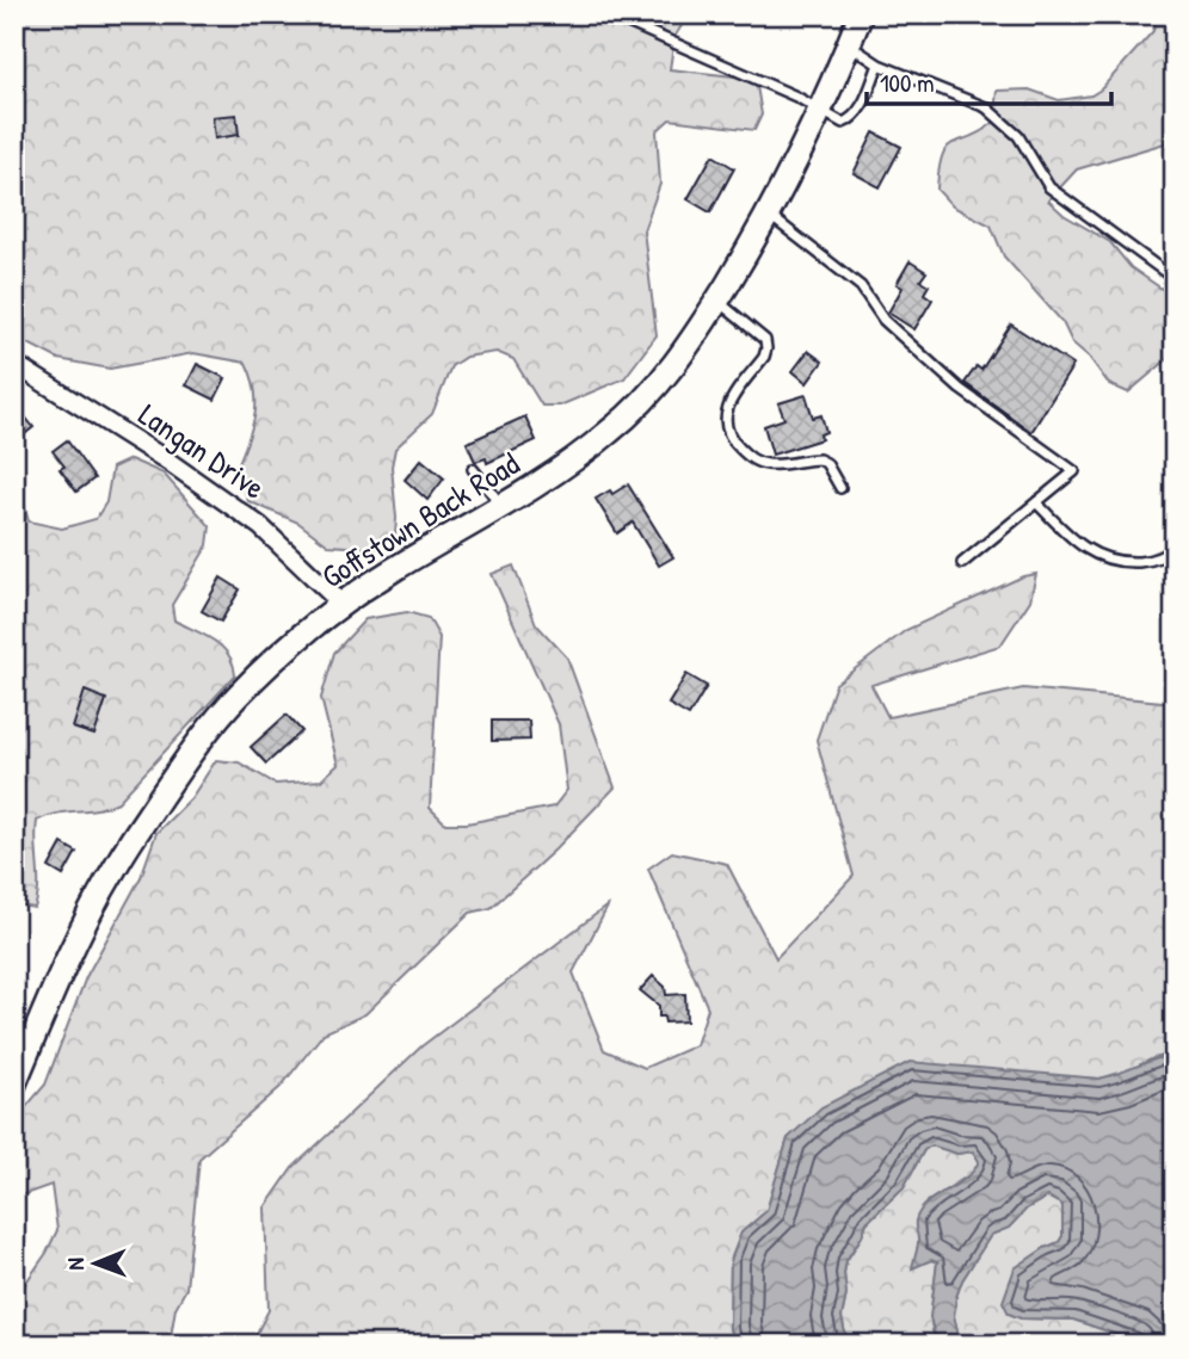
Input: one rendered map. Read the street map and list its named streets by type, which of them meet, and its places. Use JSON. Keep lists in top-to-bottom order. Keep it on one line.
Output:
{"streets":{"main road":["Goffstown Back Road"],"street":["Langan Drive"]},"crossings":[["Langan Drive","Goffstown Back Road"]],"scale_bar":"100 m","north":"left"}
